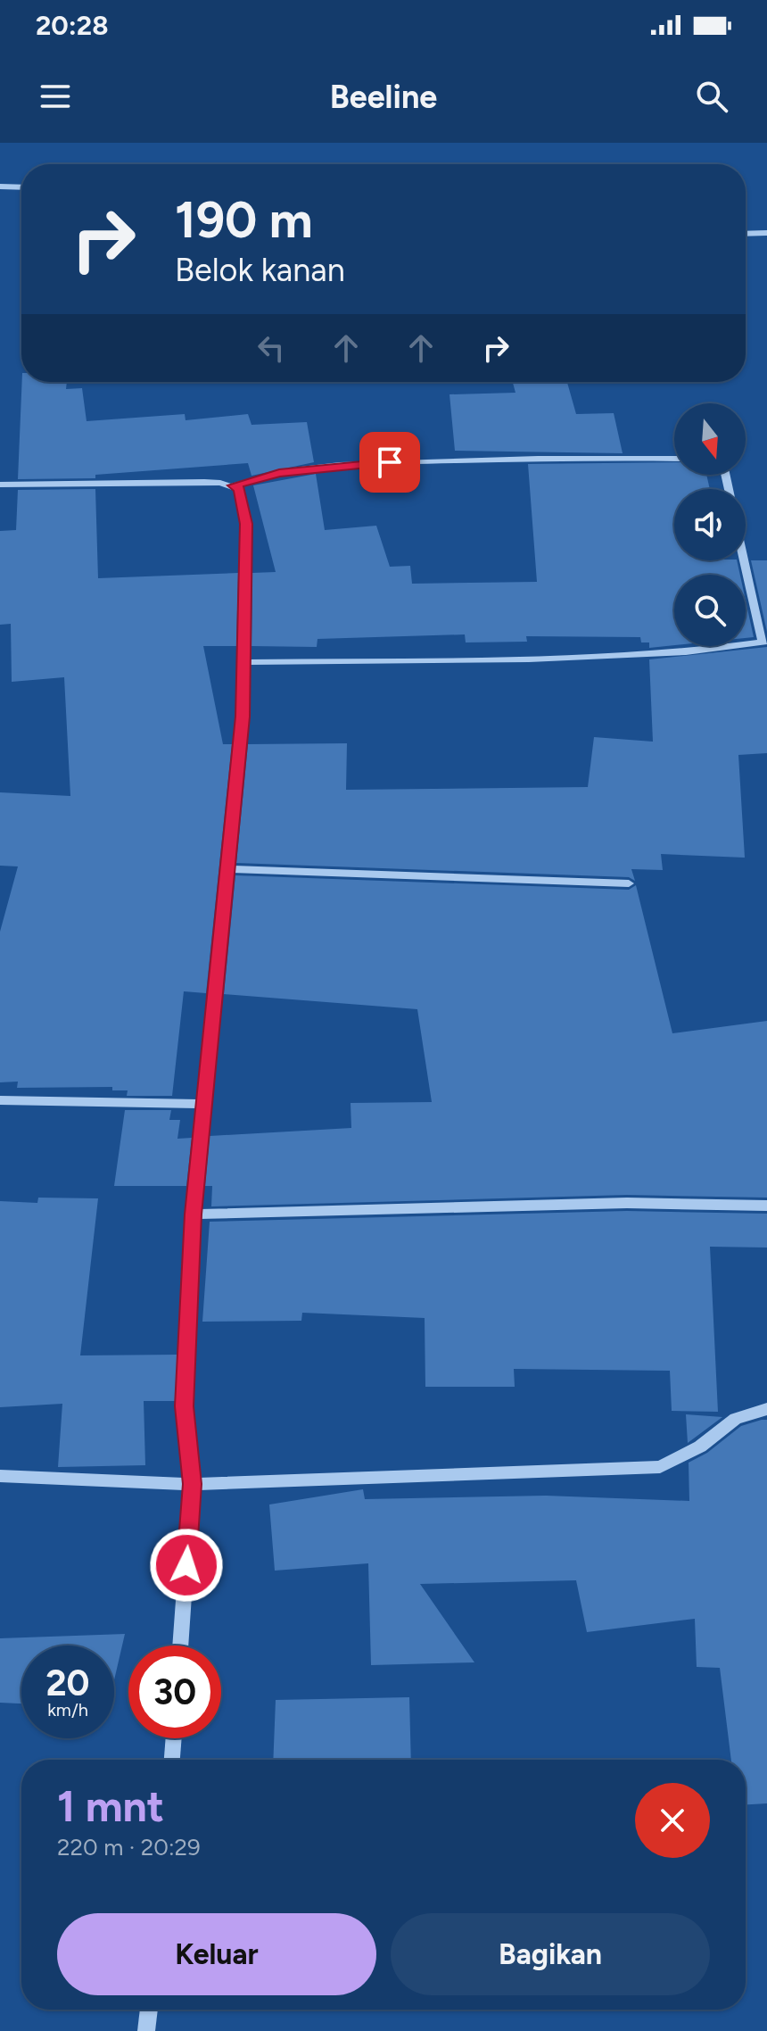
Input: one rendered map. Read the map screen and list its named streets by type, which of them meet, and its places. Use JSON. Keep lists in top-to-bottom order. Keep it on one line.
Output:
{"north":"bottom","page":{"status":"20:28","header":"Beeline","turn":["190 m","Belok kanan"],"speed":"20 km/h","limit":"30","heading":["1 mnt","220 m · 20:29"],"buttons":["Keluar","Bagikan"]}}
